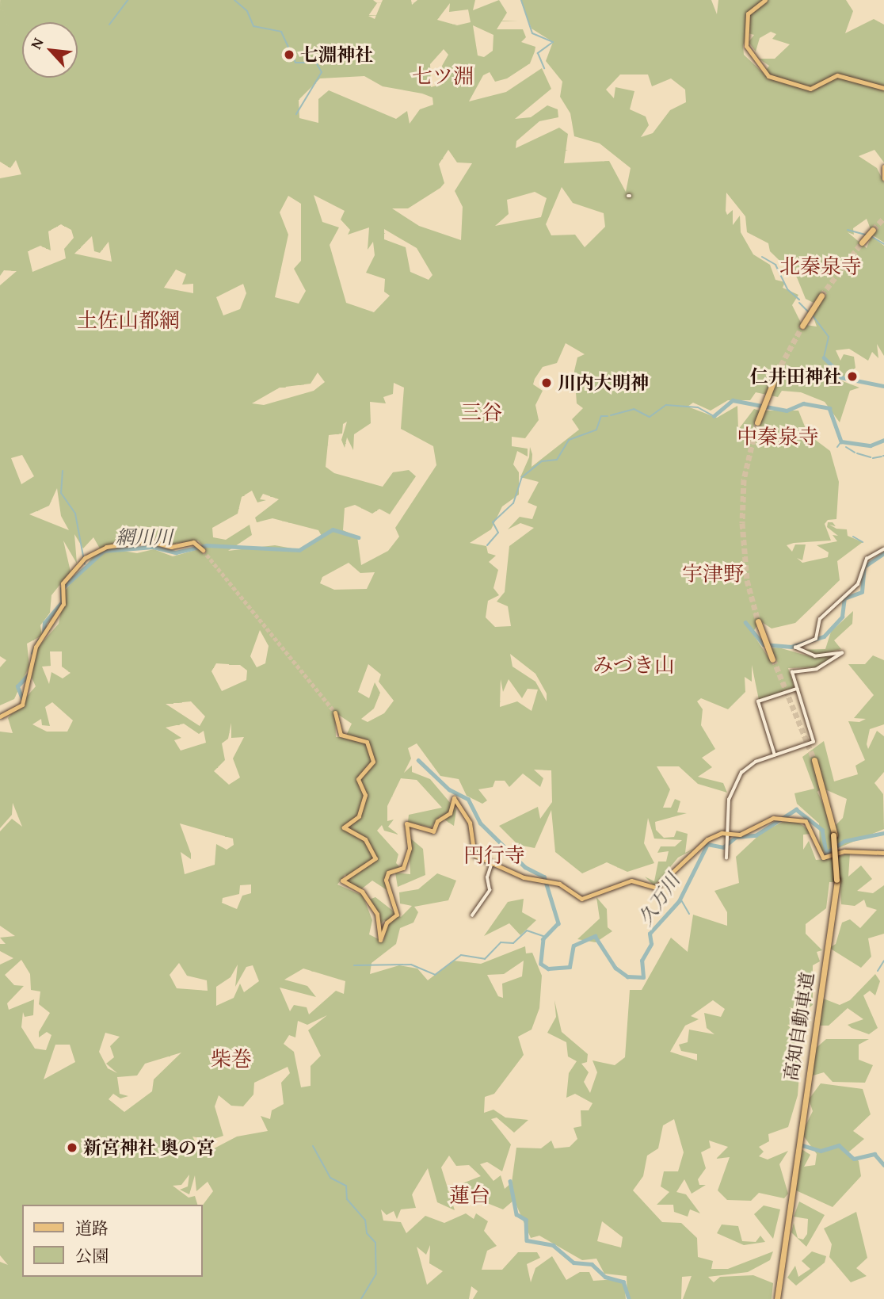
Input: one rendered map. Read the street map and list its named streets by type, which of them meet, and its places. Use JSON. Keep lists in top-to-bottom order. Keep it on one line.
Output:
{"streets":{"highway":["高知自動車道"]},"districts":["七ツ淵","北秦泉寺","土佐山都網","三谷","中秦泉寺","宇津野","みづき山","円行寺","柴巻","蓮台"],"water":["網川川","久万川"],"places":["七淵神社","仁井田神社","川内大明神","新宮神社 奥の宮"],"legend":["道路","公園"],"north":"top left"}
